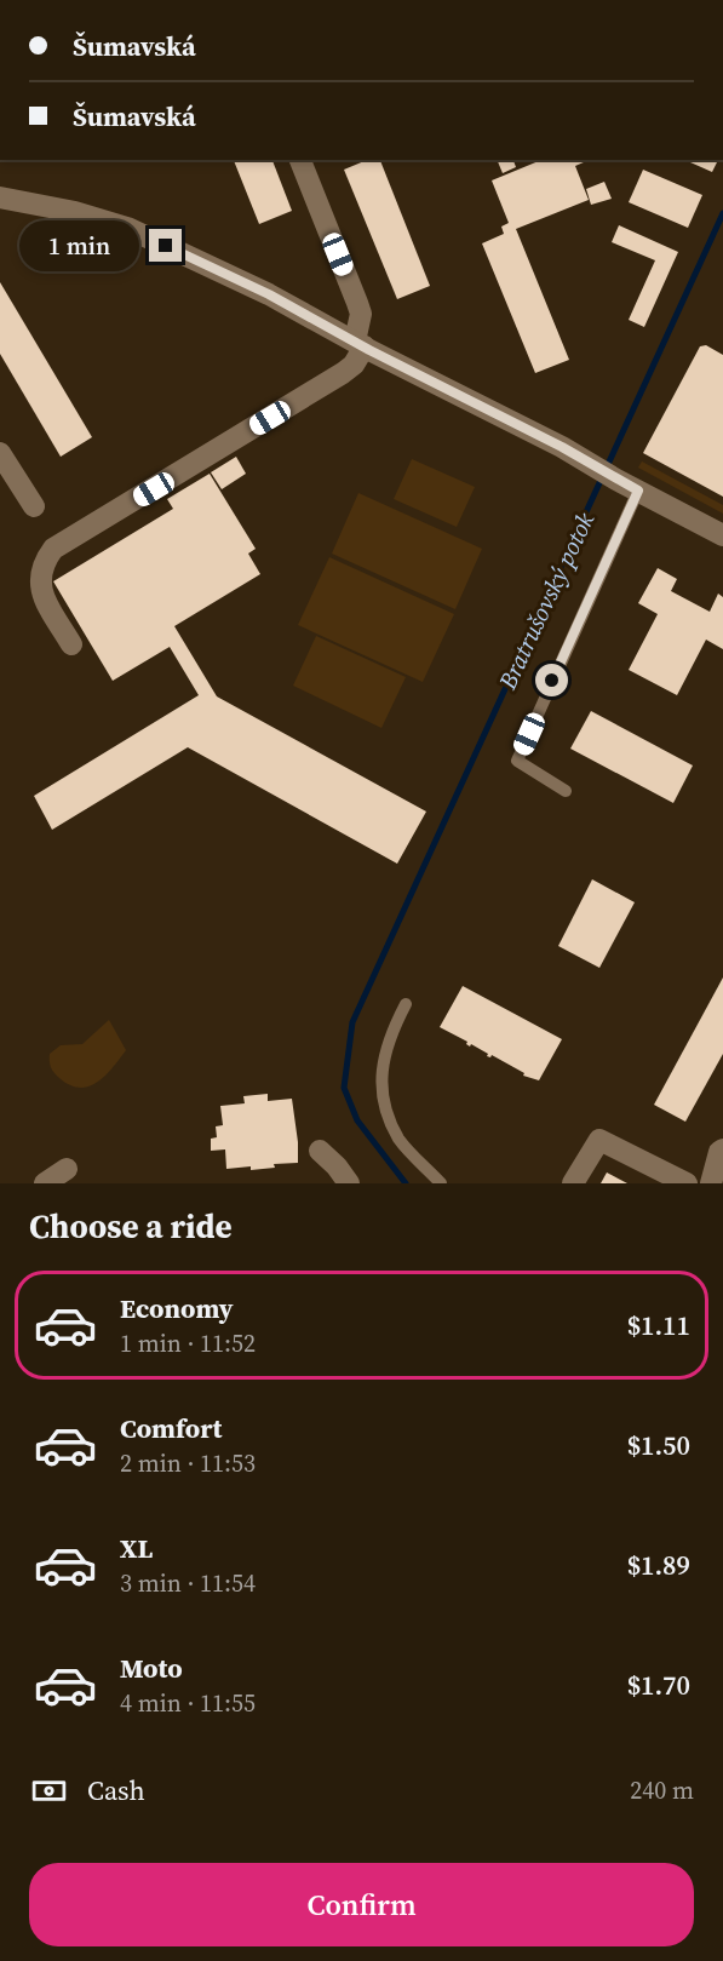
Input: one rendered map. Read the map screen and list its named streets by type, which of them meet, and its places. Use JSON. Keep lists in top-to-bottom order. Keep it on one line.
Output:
{"water":["Bratrušovský potok"],"page":{"banner":["Šumavská","Šumavská"],"bubble":"1 min","heading":"Choose a ride","list":[{"name":"Economy","note":"1 min · 11:52","value":"$1.11"},{"name":"Comfort","note":"2 min · 11:53","value":"$1.50"},{"name":"XL","note":"3 min · 11:54","value":"$1.89"},{"name":"Moto","note":"4 min · 11:55","value":"$1.70"}],"pay":["Cash","240 m"],"buttons":"Confirm"}}
